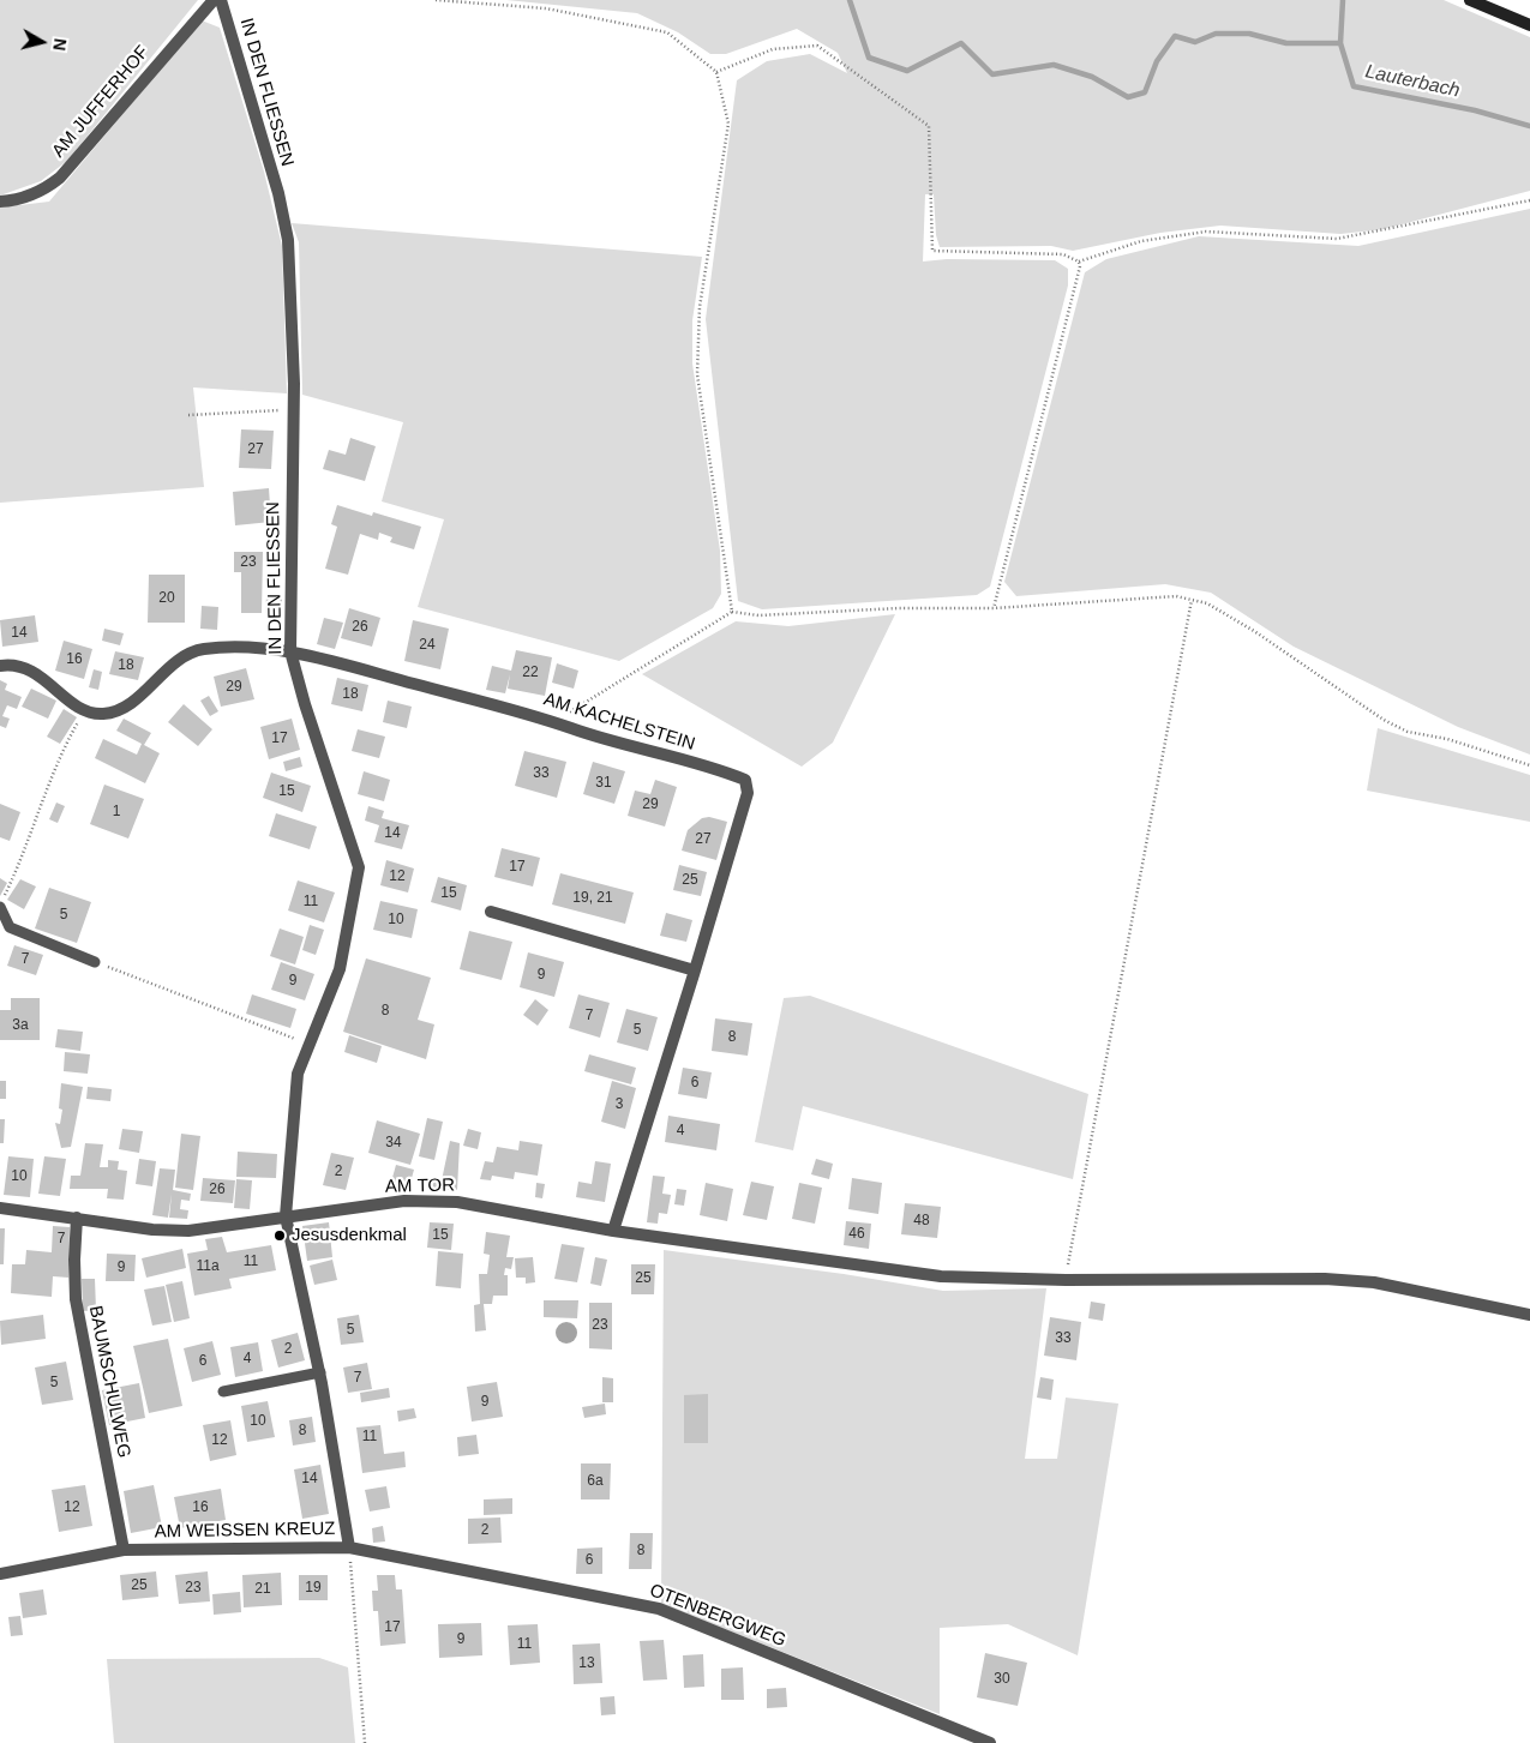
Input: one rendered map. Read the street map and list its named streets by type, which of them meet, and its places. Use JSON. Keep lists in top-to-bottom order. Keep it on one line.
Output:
{"streets":{"street":["IN DEN FLIESSEN","AM JUFFERHOF","AM KACHELSTEIN","AM TOR","BAUMSCHULWEG","AM WEISSEN KREUZ","OTENBERGWEG"]},"crossings":[["IN DEN FLIESSEN","AM KACHELSTEIN"],["IN DEN FLIESSEN","AM TOR"],["IN DEN FLIESSEN","AM WEISSEN KREUZ"],["AM KACHELSTEIN","AM TOR"],["AM TOR","BAUMSCHULWEG"],["AM TOR","AM WEISSEN KREUZ"],["BAUMSCHULWEG","AM WEISSEN KREUZ"],["AM WEISSEN KREUZ","OTENBERGWEG"]],"water":["Lauterbach"],"places":["Jesusdenkmal"],"house_numbers":["27","23","20","26","14","24","16","18","22","29","18","17","33","31","15","29","1","14","27","17","12","25","15","19, 21","11","5","10","7","9","9","8","7","3a","5","8","6","3","4","34","2","10","26","48","46","15","7","11","11a","9","25","23","5","33","2","4","6","7","5","9","10","8","11","12","14","6a","12","16","2","8","6","25","23","19","21","17","9","11","13","30"],"north":"right"}
